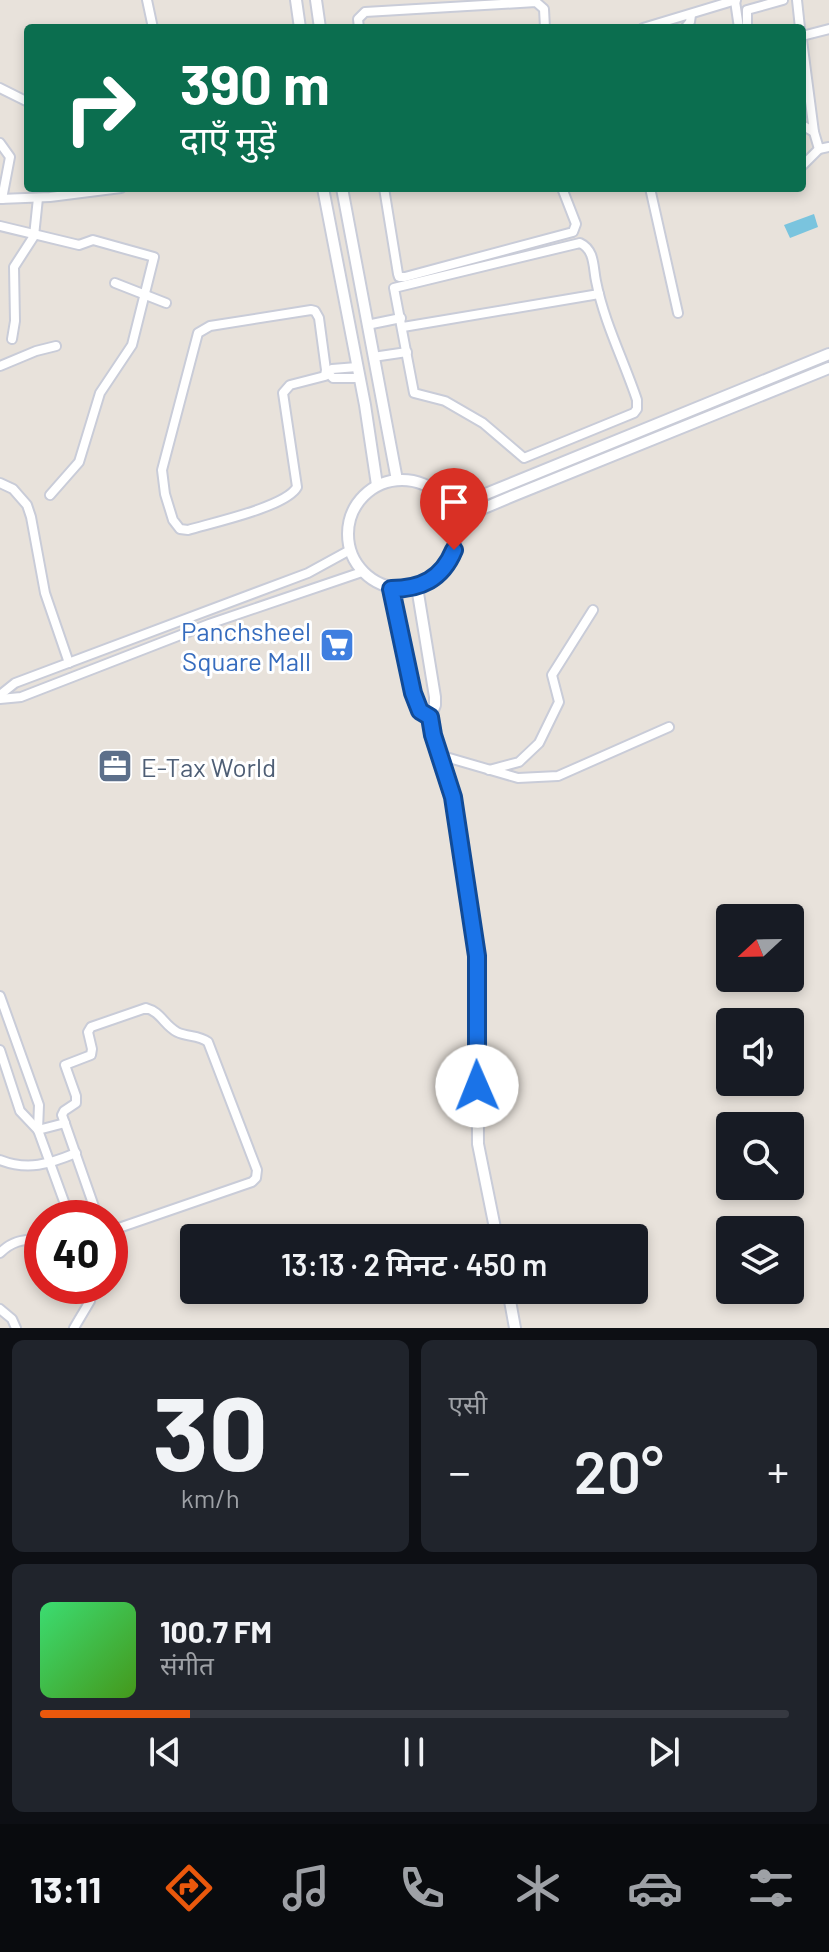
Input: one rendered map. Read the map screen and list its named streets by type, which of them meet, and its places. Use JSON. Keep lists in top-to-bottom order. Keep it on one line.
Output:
{"places":{"supermarket":["Panchsheel Square Mall"],"office":["E-Tax World"]},"north":"left","page":{"turn":["390 m","दाएँ मुड़ें"],"limit":"40","trip":"13:13 · 2 मिनट · 450 m","tile":[["30","km/h"],"एसी"],"heat":["−","20°","+"],"song":["100.7 FM","संगीत"],"tabs":"13:11"}}
